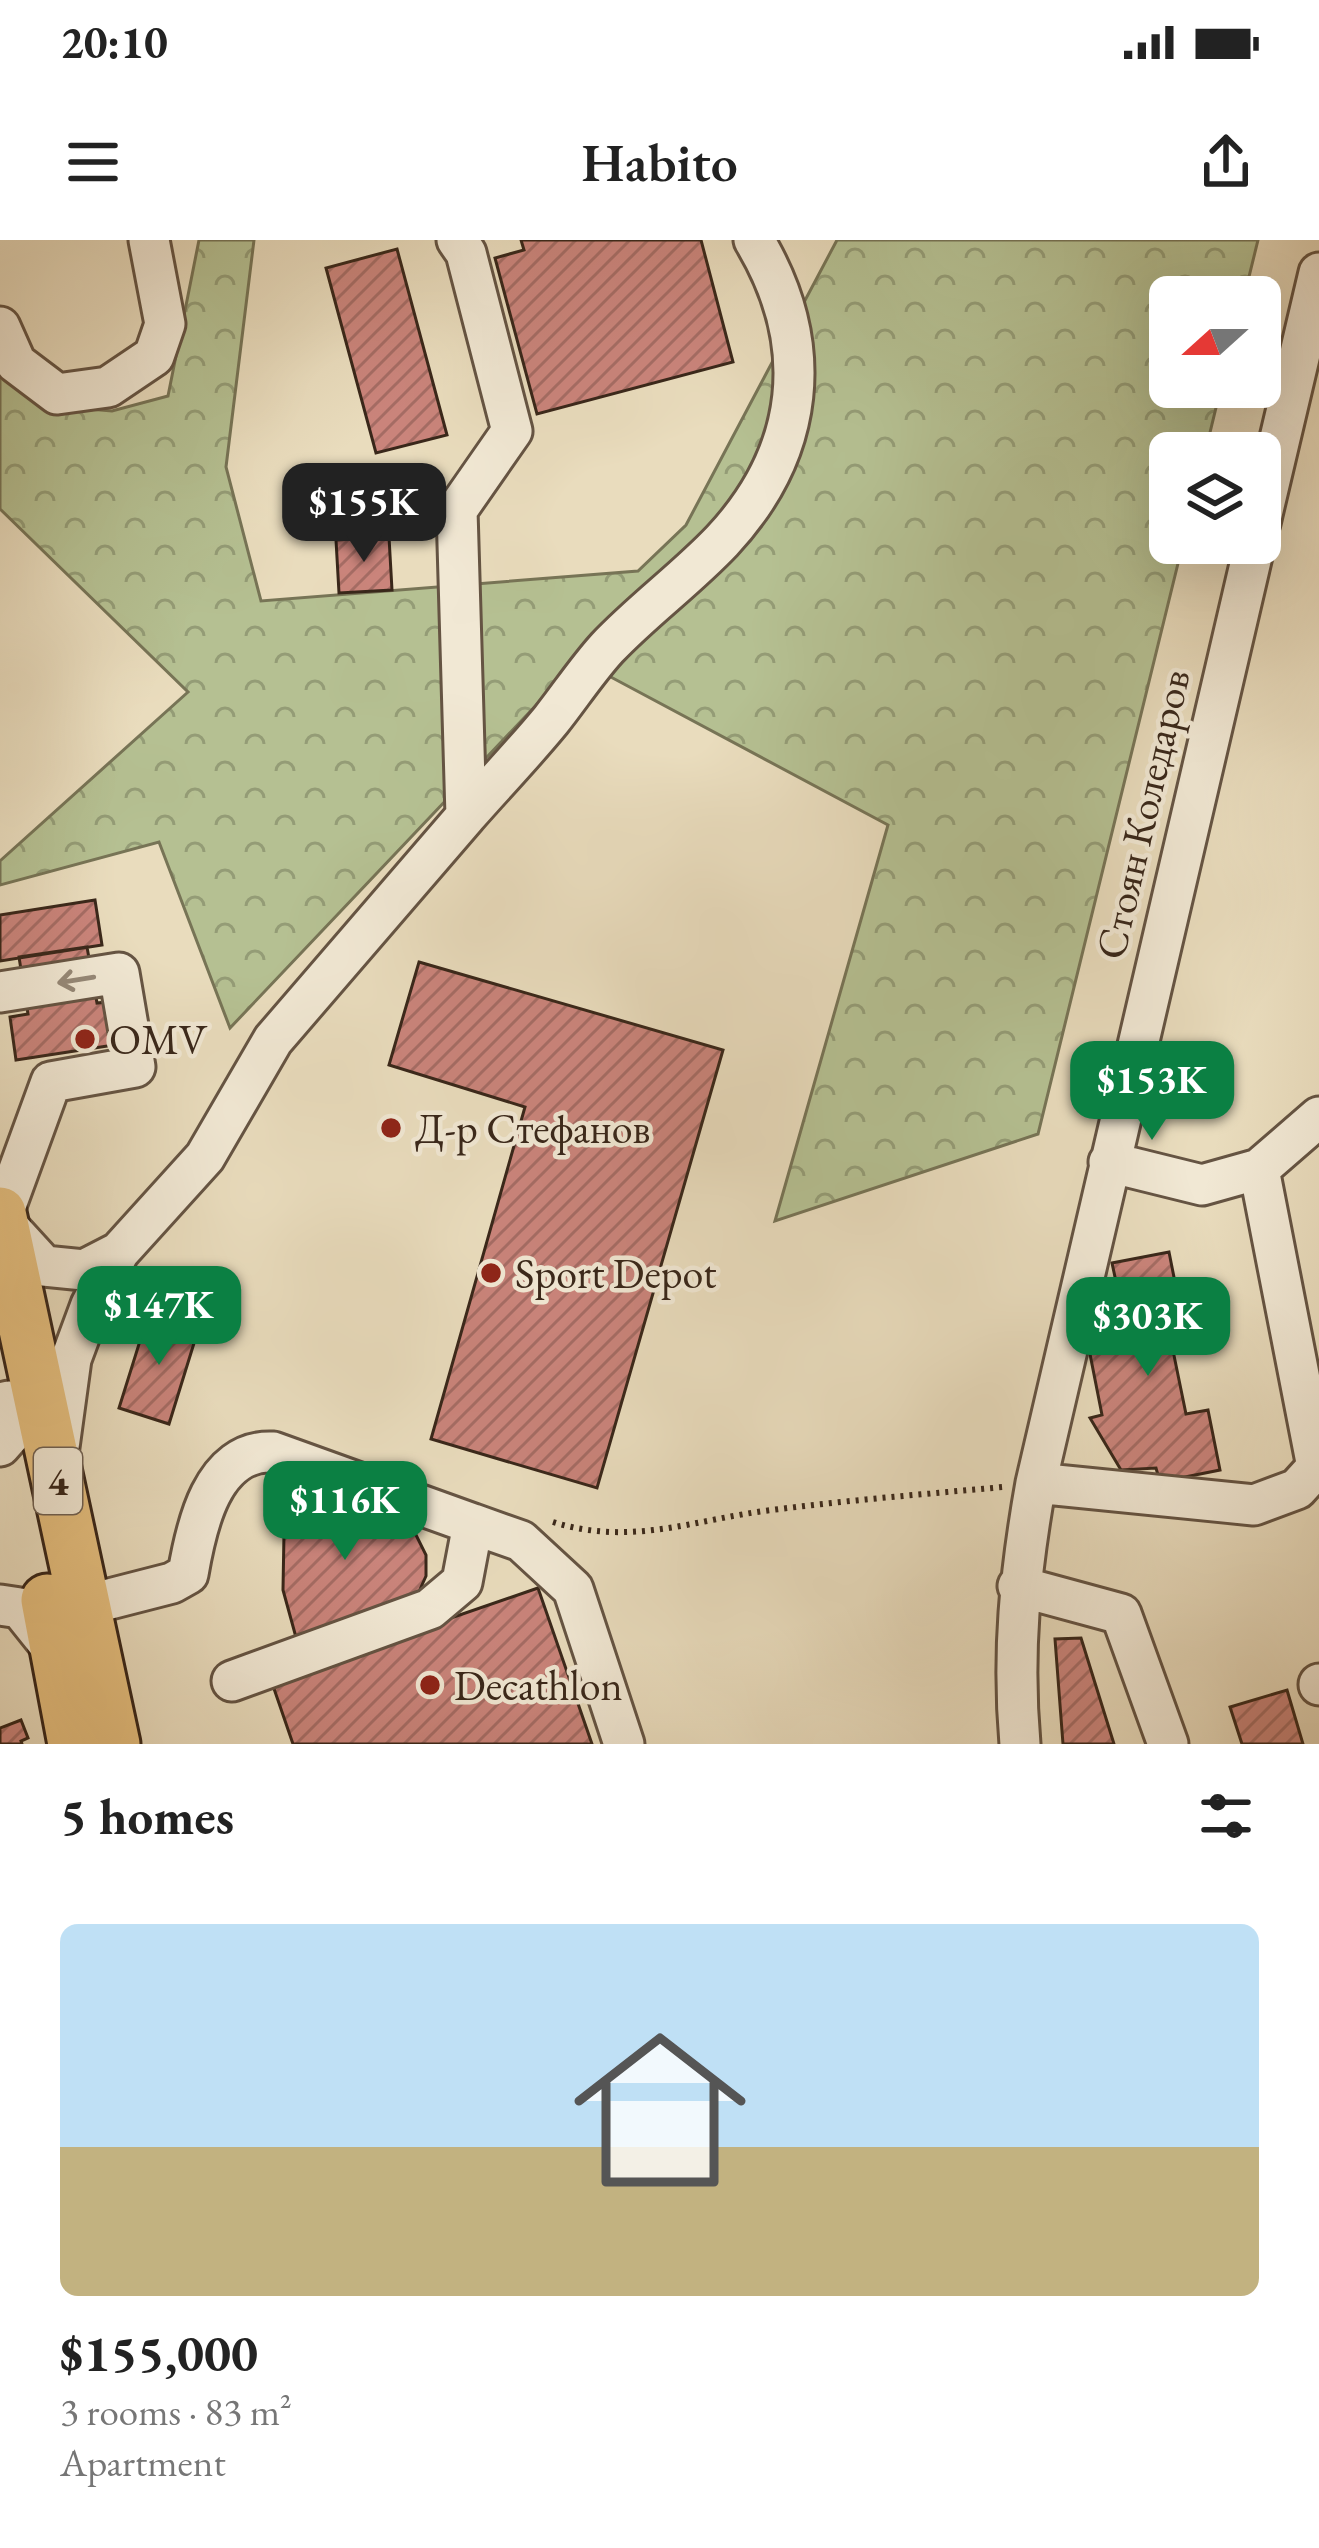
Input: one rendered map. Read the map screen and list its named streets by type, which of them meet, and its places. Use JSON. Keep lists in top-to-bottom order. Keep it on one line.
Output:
{"streets":{"main road":["4"],"street":["Стоян Коледаров"]},"places":["OMV","Д-р Стефанов","Sport Depot","Decathlon"],"north":"left","page":{"status":"20:10","header":"Habito","price":["$155K","$153K","$147K","$303K","$116K"],"heading":"5 homes","list":[{"name":"$155,000","note":"3 rooms · 83 m² · Apartment"}]}}
